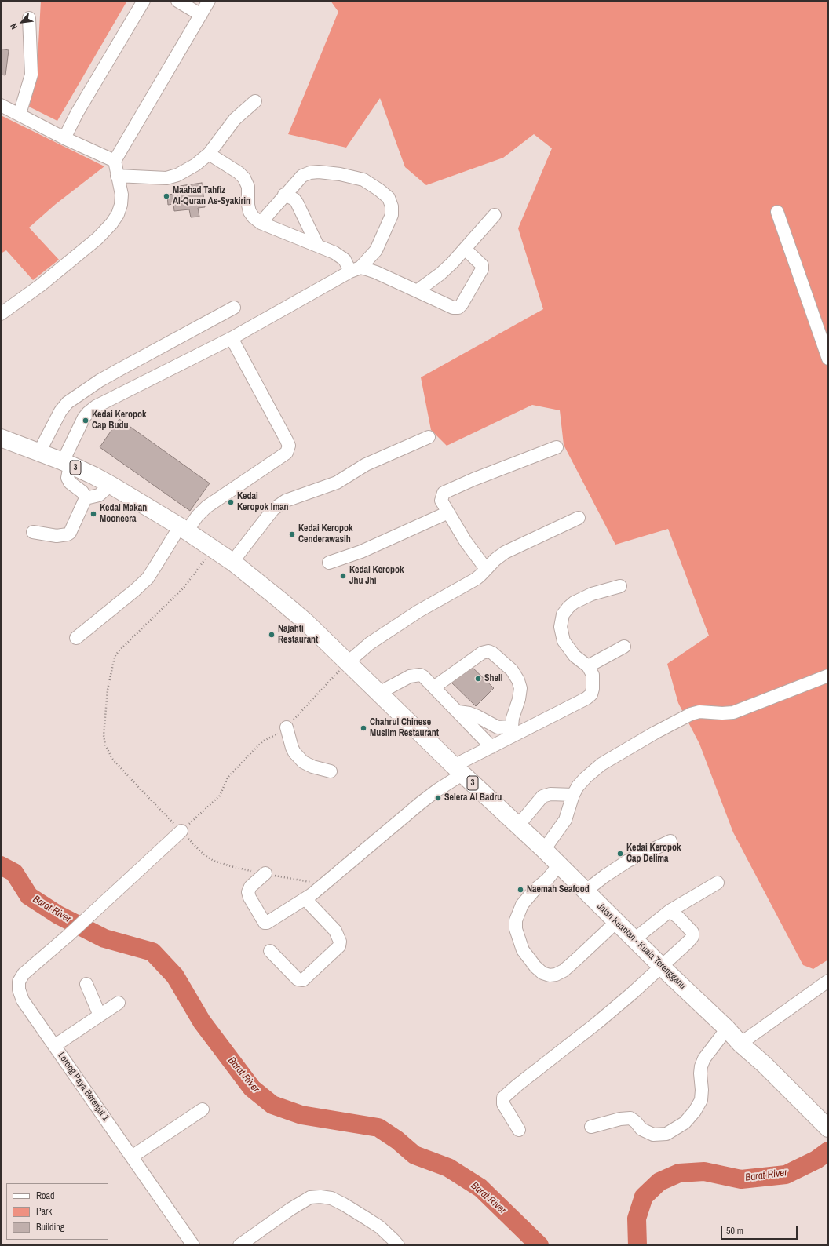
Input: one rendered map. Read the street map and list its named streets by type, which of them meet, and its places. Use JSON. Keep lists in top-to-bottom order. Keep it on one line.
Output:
{"streets":{"highway":["3","Jalan Kuantan - Kuala Terengganu"],"street":["Lorong Paya Berenjut 1"]},"water":["Barat River"],"places":["Maahad Tahfiz Al-Quran As-Syakirin","Kedai Keropok Cap Budu","Kedai Keropok Iman","Kedai Makan Mooneera","Kedai Keropok Cenderawasih","Kedai Keropok Jhu Jhi","Najahti Restaurant","Shell","Chahrul Chinese Muslim Restaurant","Selera Al Badru","Kedai Keropok Cap Delima","Naemah Seafood"],"legend":["Road","Park","Building"],"scale_bar":"50 m","north":"bottom left"}
